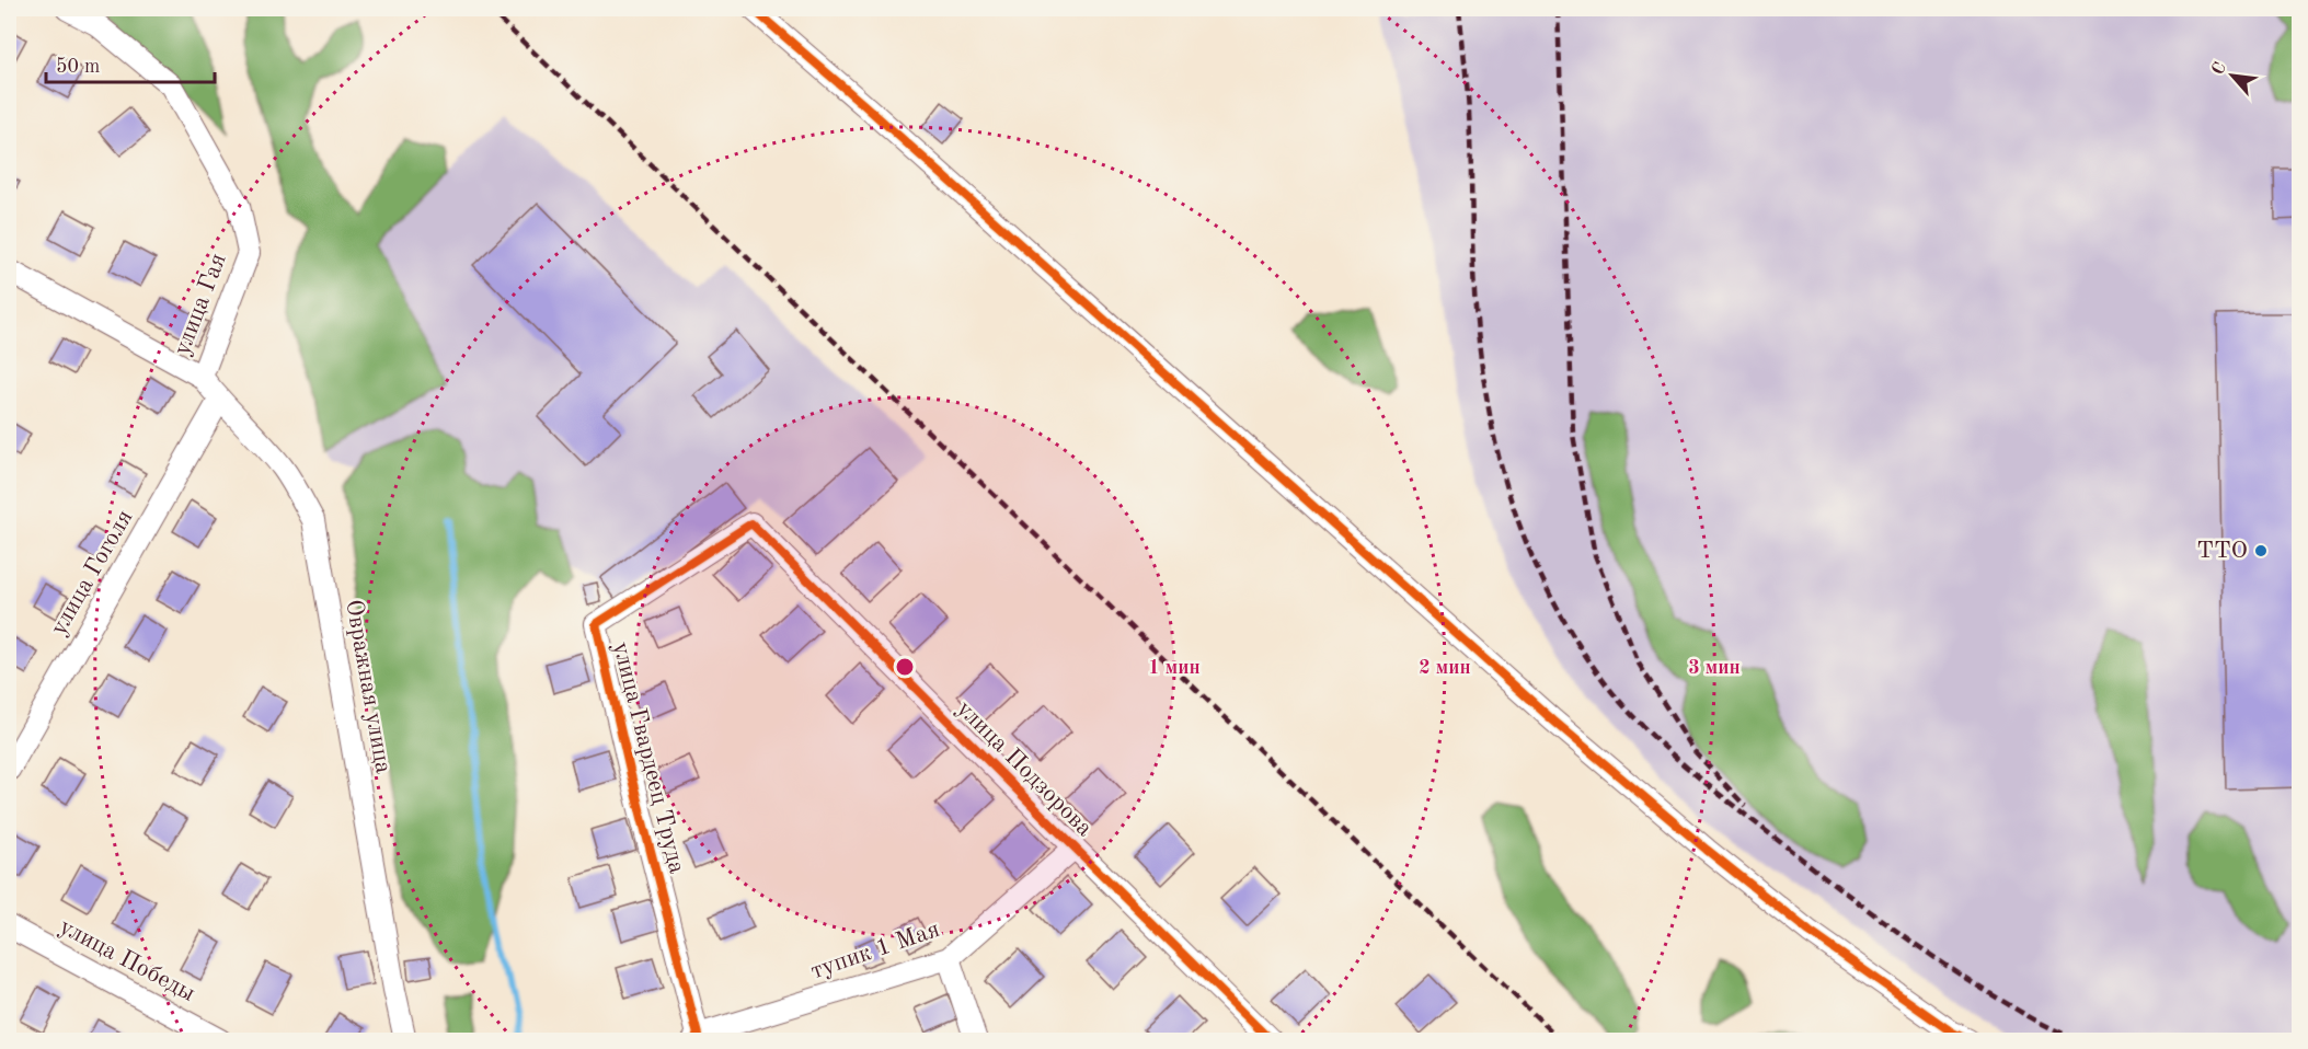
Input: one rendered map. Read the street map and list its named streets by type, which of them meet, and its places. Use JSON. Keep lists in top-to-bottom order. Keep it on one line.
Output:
{"streets":{"street":["улица Гая","улица Гоголя","Овражная улица","улица Гвардеец Труда","улица Подзорова","тупик 1 Мая","улица Победы"]},"crossings":[["улица Гая","Овражная улица"],["улица Гоголя","Овражная улица"],["улица Гвардеец Труда","улица Подзорова"],["улица Гвардеец Труда","тупик 1 Мая"],["улица Подзорова","тупик 1 Мая"]],"places":["ТТО"],"scale_bar":"50 m","north":"top left","rings":["1 мин","2 мин","3 мин"]}
